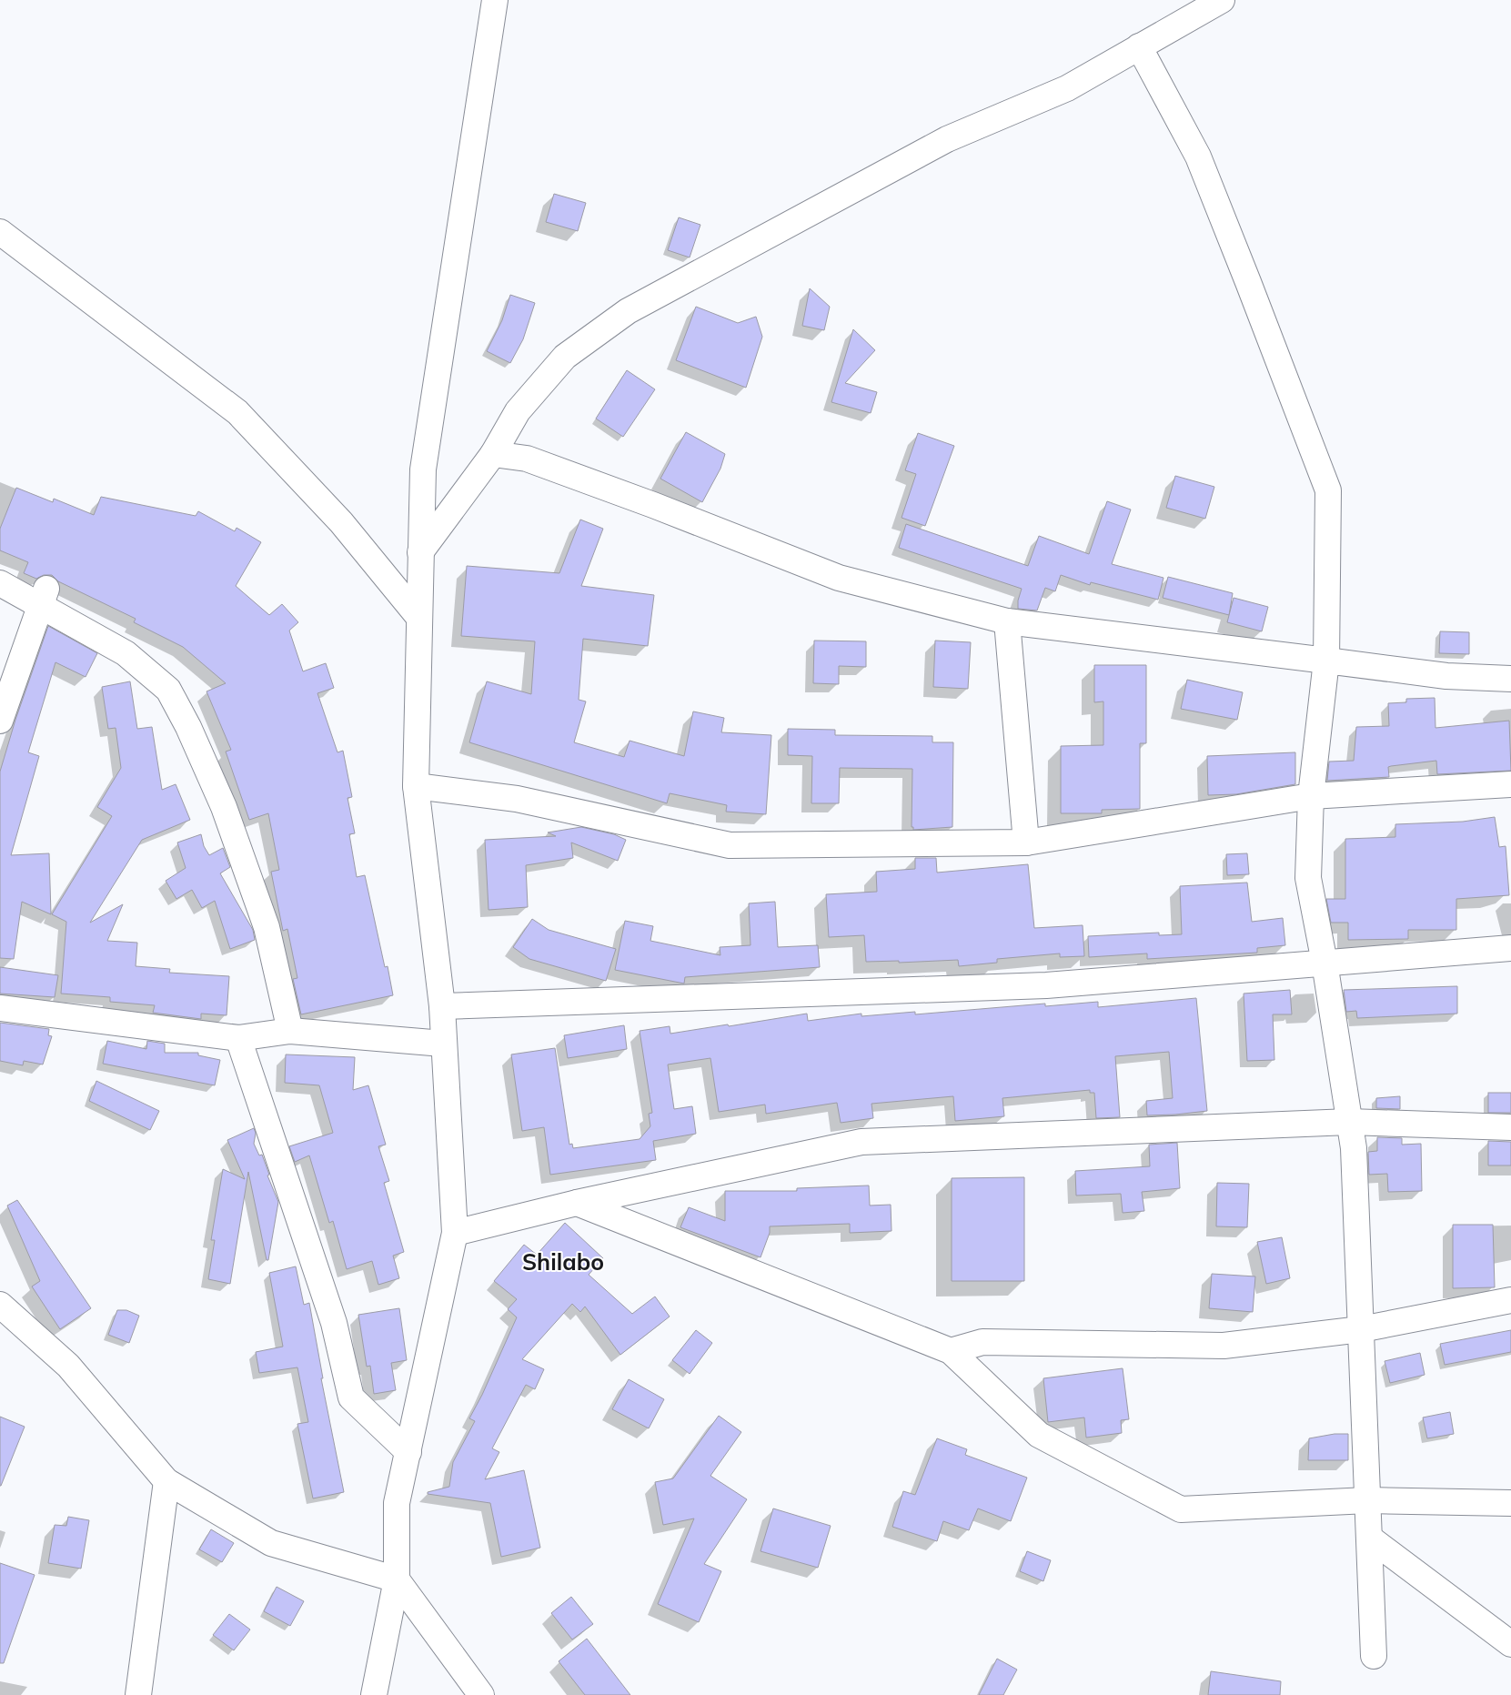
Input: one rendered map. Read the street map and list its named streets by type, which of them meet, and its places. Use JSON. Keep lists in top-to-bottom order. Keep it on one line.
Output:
{"districts":["Shilabo"]}
